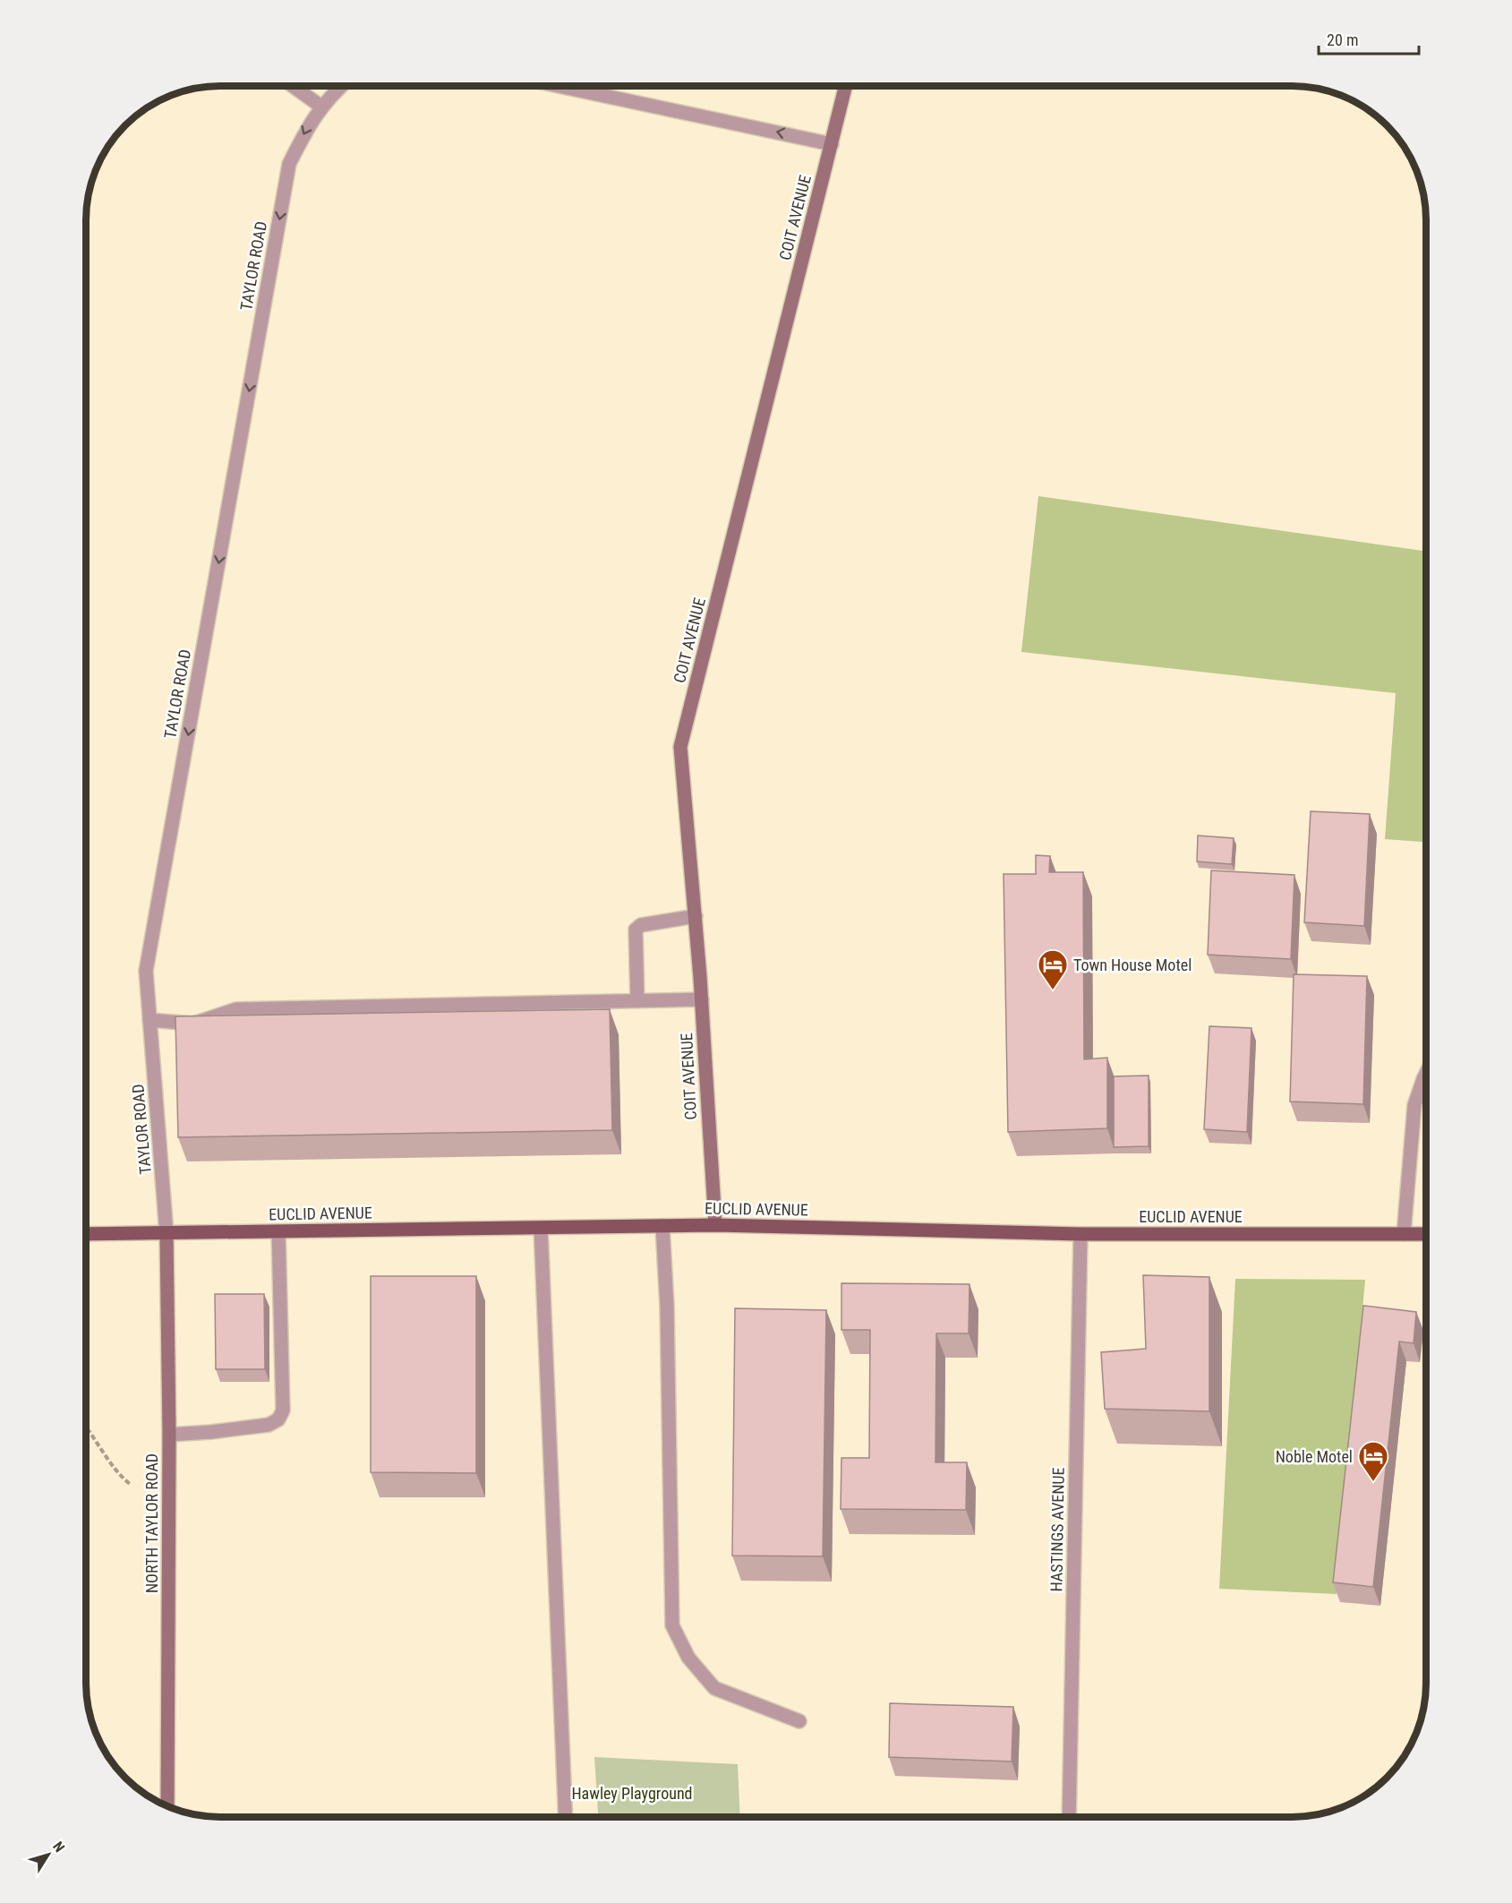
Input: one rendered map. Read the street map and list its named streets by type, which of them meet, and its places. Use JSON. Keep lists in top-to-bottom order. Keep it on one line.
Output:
{"streets":{"main road":["EUCLID AVENUE"],"street":["COIT AVENUE","TAYLOR ROAD","NORTH TAYLOR ROAD","HASTINGS AVENUE"]},"crossings":[["COIT AVENUE","EUCLID AVENUE"],["TAYLOR ROAD","EUCLID AVENUE"],["TAYLOR ROAD","NORTH TAYLOR ROAD"],["EUCLID AVENUE","NORTH TAYLOR ROAD"],["EUCLID AVENUE","HASTINGS AVENUE"]],"one_way":["TAYLOR ROAD"],"parks":["Hawley Playground"],"places":{"hotel":["Town House Motel","Noble Motel"]},"scale_bar":"20 m","north":"top right"}
